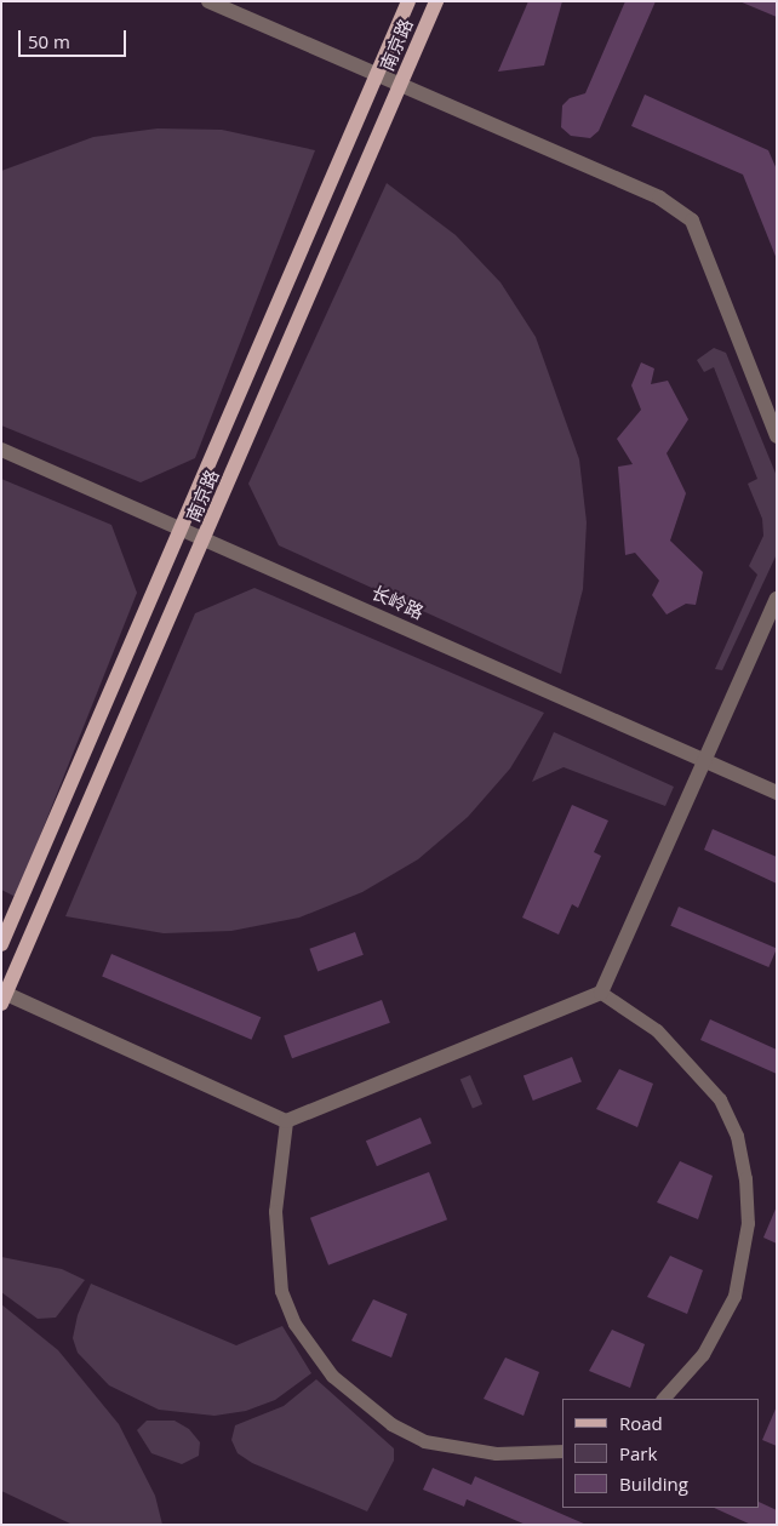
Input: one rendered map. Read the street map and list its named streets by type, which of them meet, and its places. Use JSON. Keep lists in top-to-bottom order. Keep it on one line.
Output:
{"streets":{"main road":["南京路"],"street":["长岭路"]},"crossings":[["南京路","长岭路"]],"legend":["Road","Park","Building"],"scale_bar":"50 m"}
